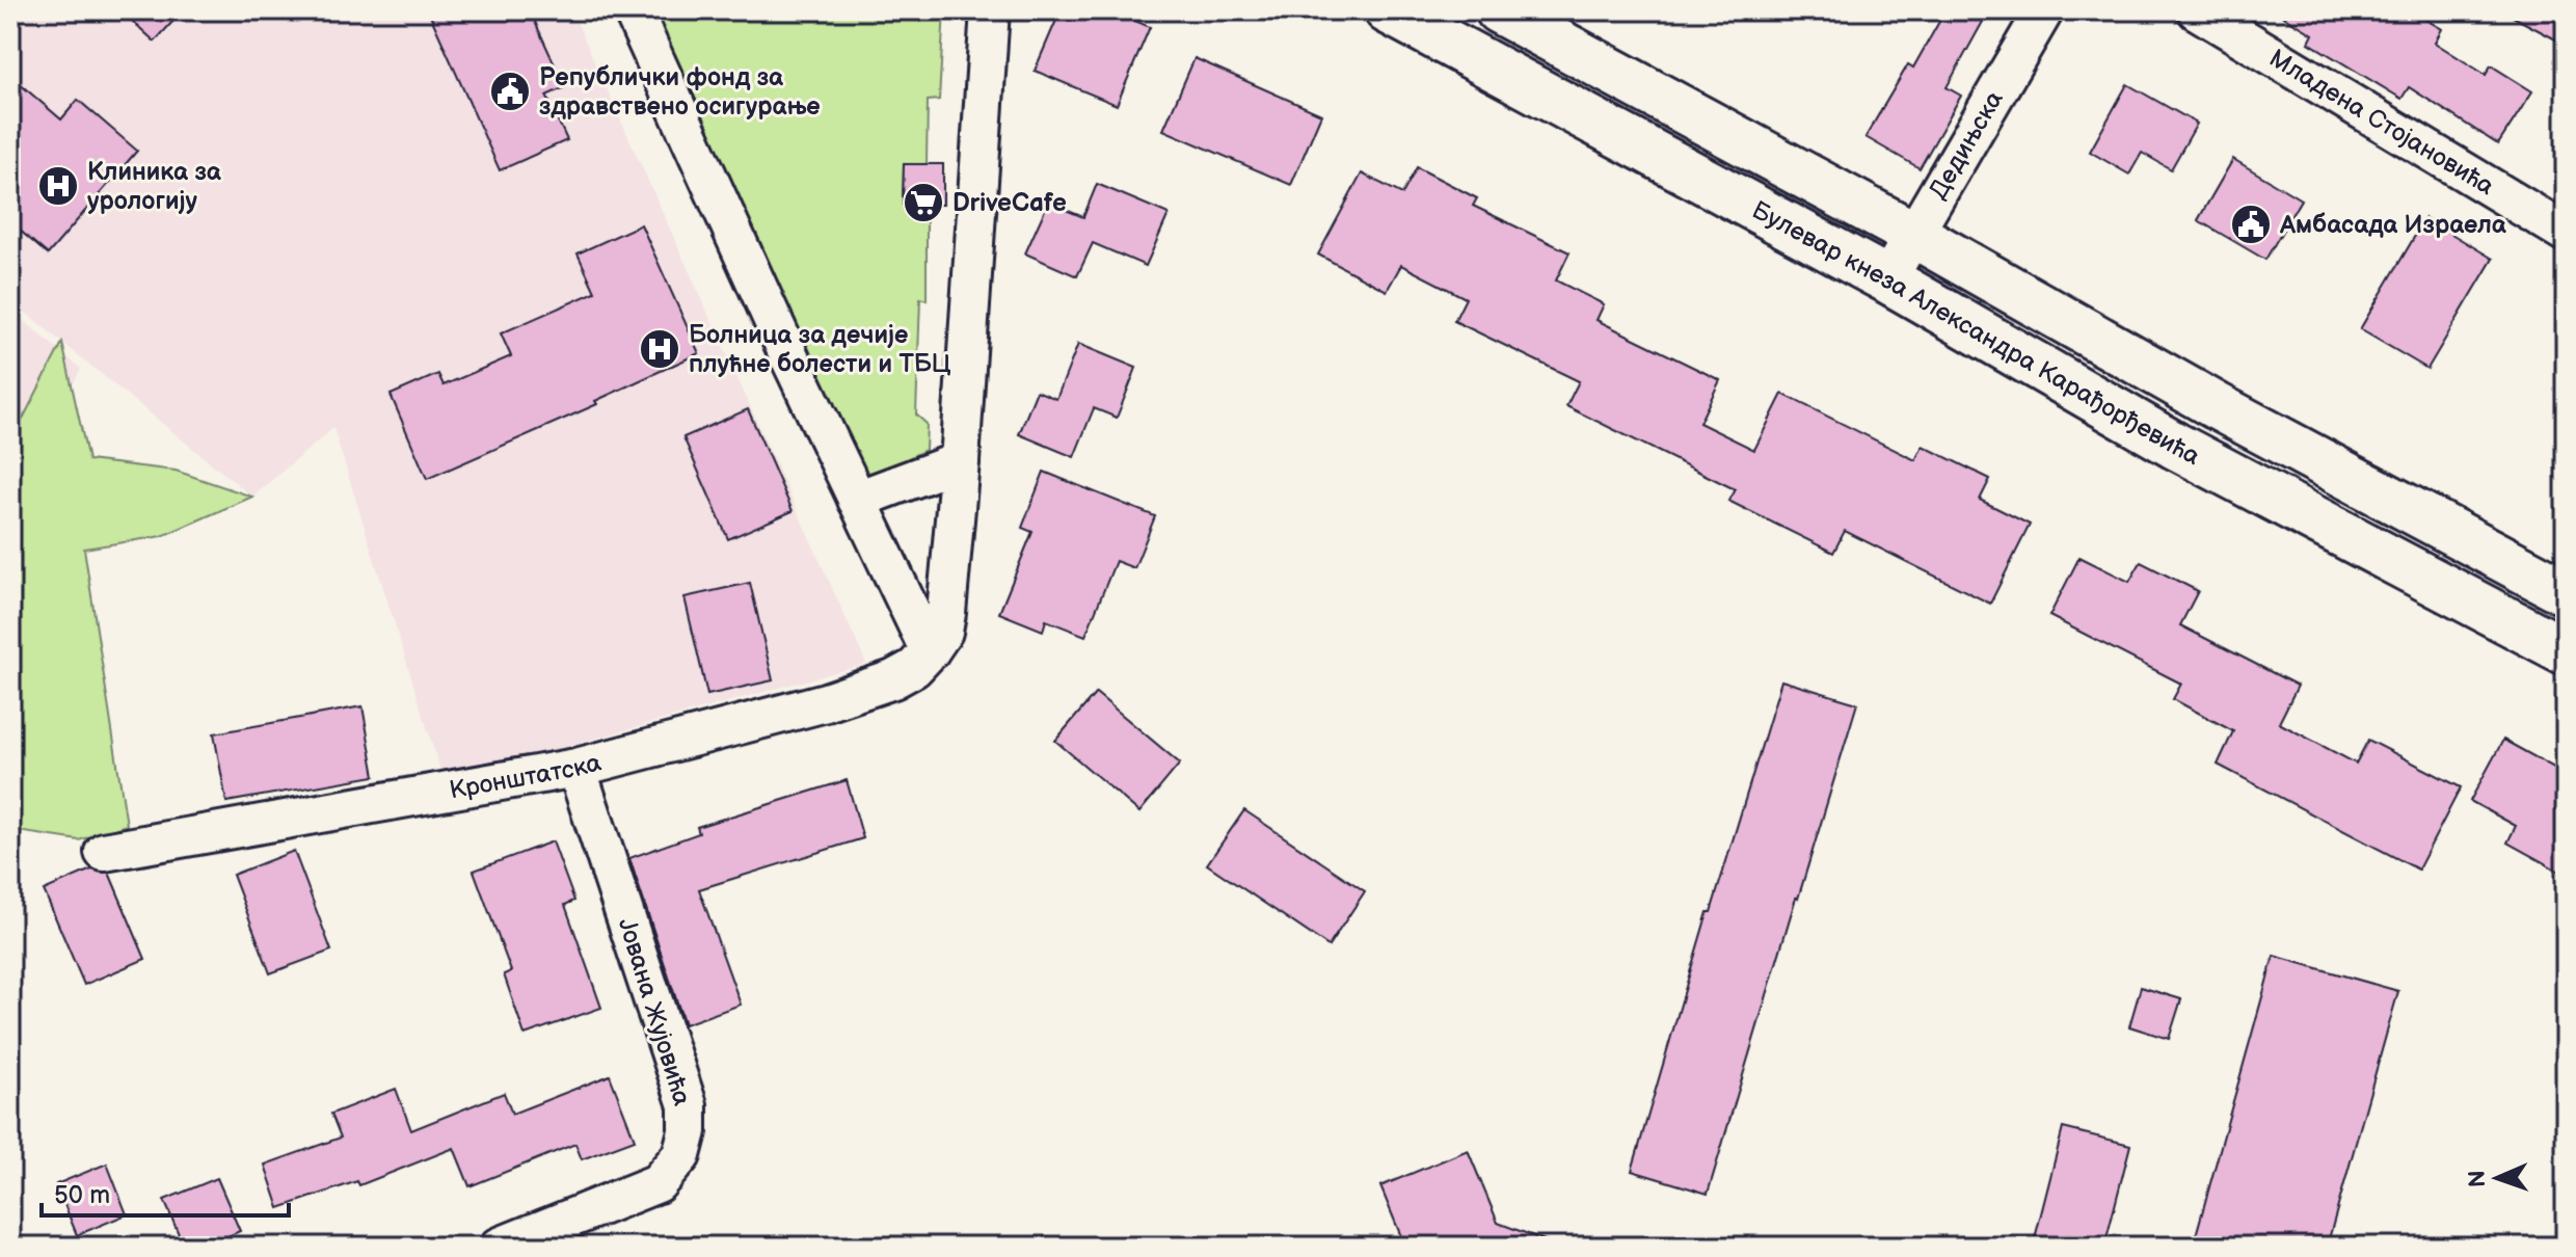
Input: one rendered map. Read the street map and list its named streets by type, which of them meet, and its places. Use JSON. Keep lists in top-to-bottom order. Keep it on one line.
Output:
{"streets":{"street":["Младена Стојановића","Дедињска","Булевар кнеза Александра Карађорђевића","Кронштатска","Јована Жујовића"]},"crossings":[["Дедињска","Булевар кнеза Александра Карађорђевића"],["Кронштатска","Јована Жујовића"]],"places":{"public building":["Републички фонд за здравствено осигурање","Амбасада Израела"],"hospital":["Клиника за урологију","Болница за дечије плућне болести и ТБЦ"],"supermarket":["DriveCafe"]},"scale_bar":"50 m","north":"left"}
